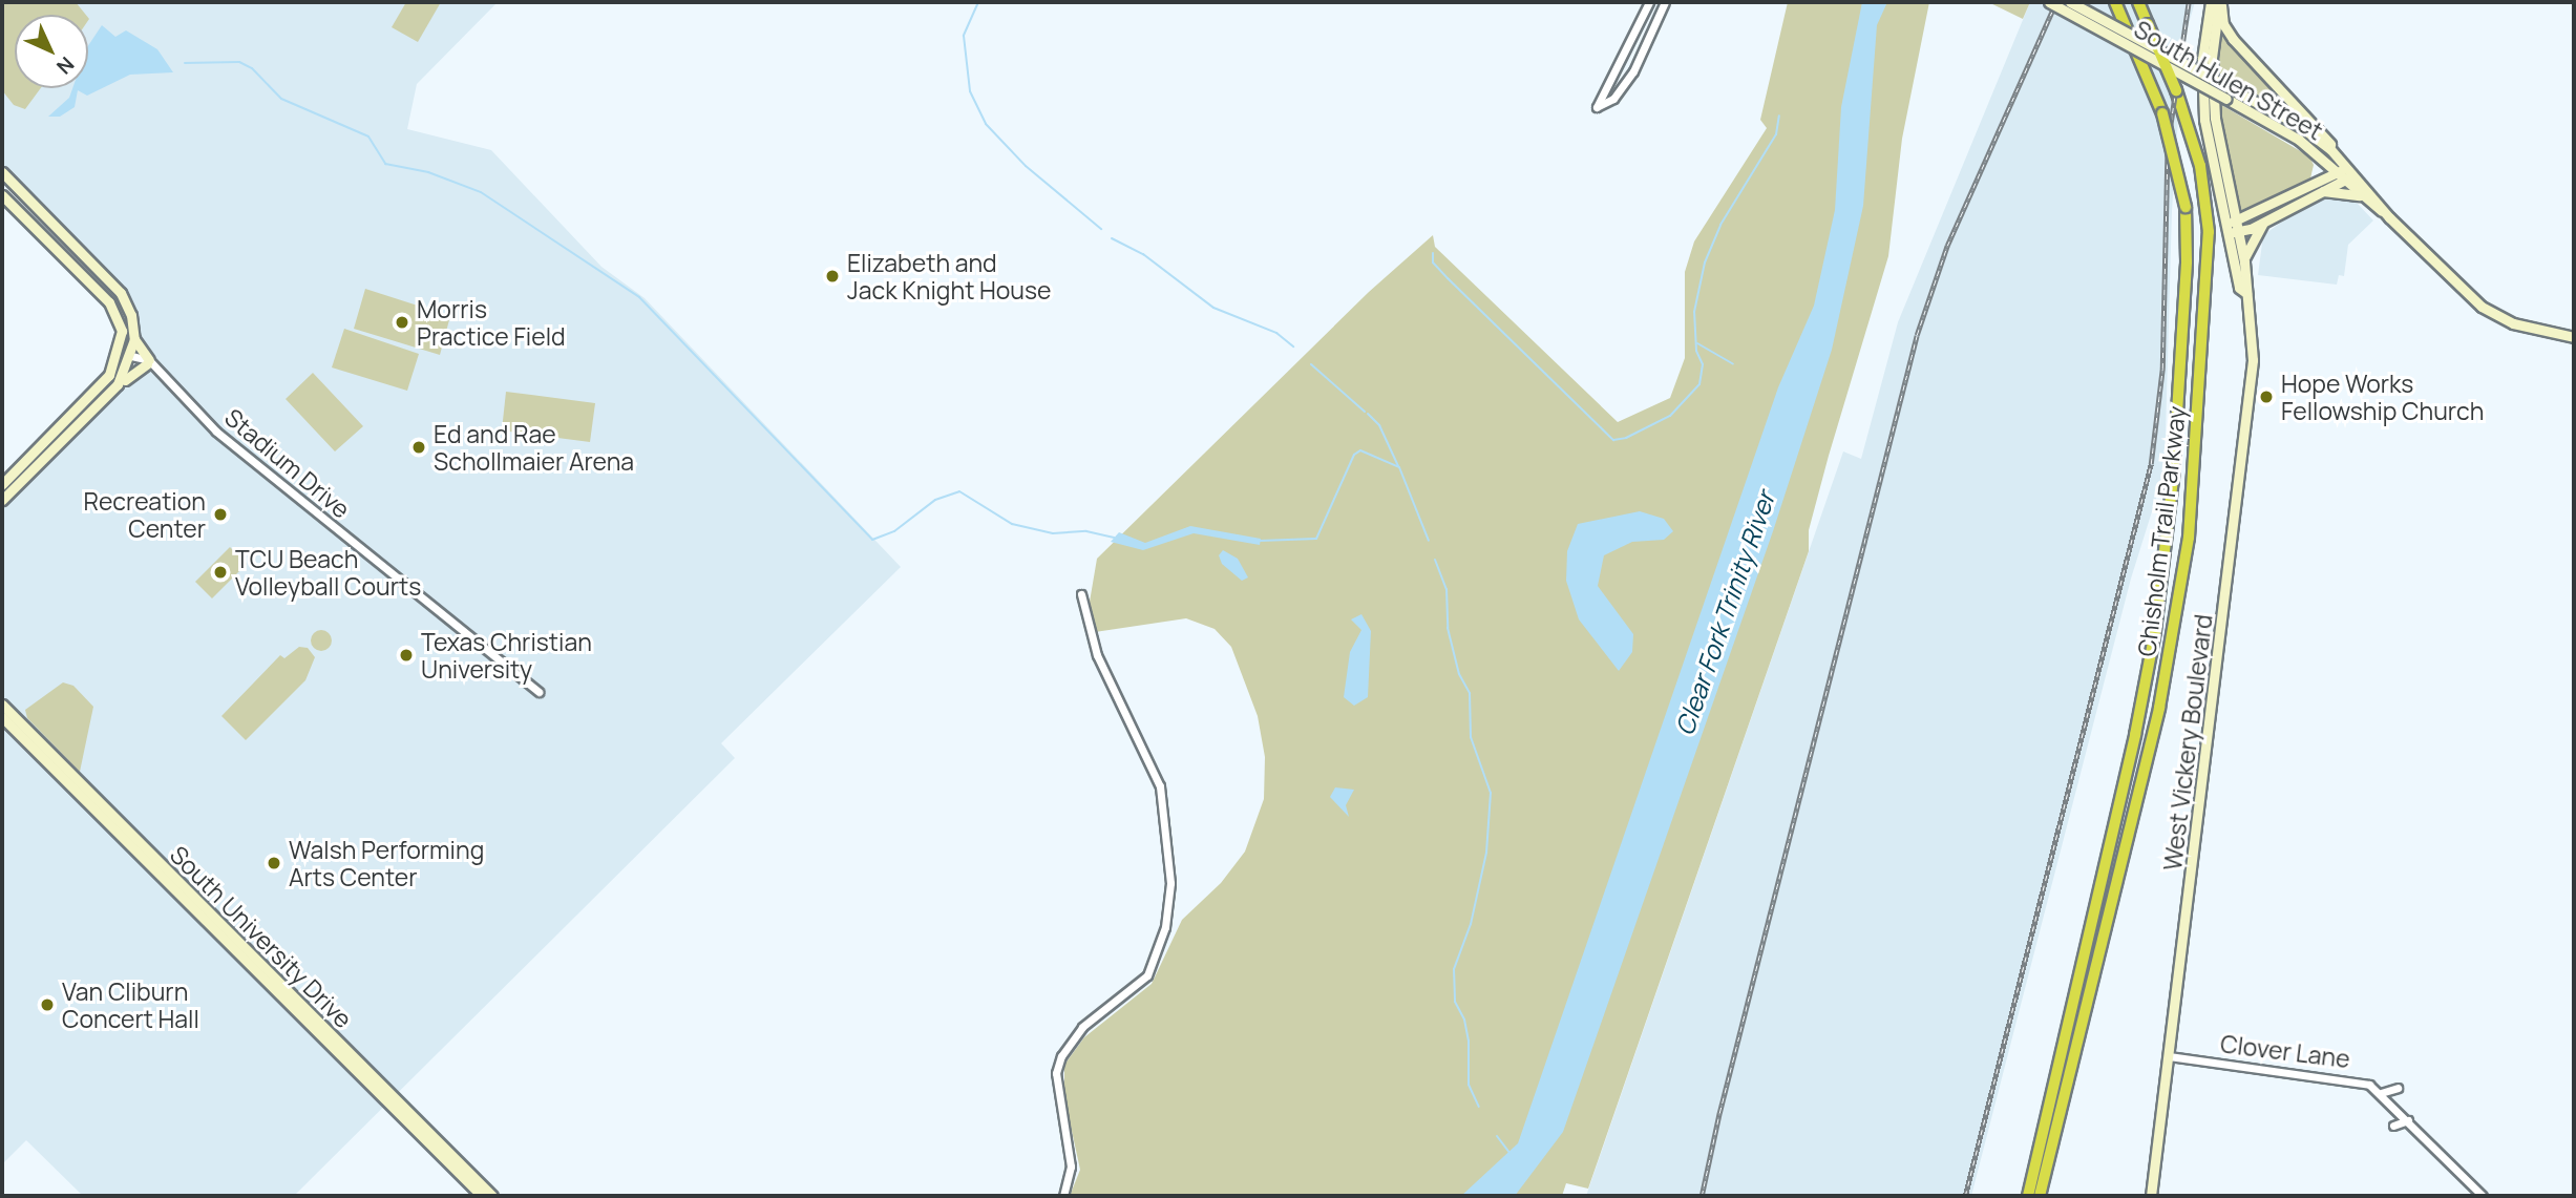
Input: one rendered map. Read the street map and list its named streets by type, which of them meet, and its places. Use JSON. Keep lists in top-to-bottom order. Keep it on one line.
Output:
{"streets":{"highway":["Chisholm Trail Parkway"],"main road":["South Hulen Street","West Vickery Boulevard","South University Drive"],"street":["Stadium Drive","Clover Lane"]},"crossings":[["West Vickery Boulevard","Clover Lane"]],"water":["Clear Fork Trinity River"],"places":["Elizabeth and Jack Knight House","Morris Practice Field","Hope Works Fellowship Church","Ed and Rae Schollmaier Arena","Recreation Center","TCU Beach Volleyball Courts","Texas Christian University","Walsh Performing Arts Center","Van Cliburn Concert Hall"],"north":"bottom right"}
